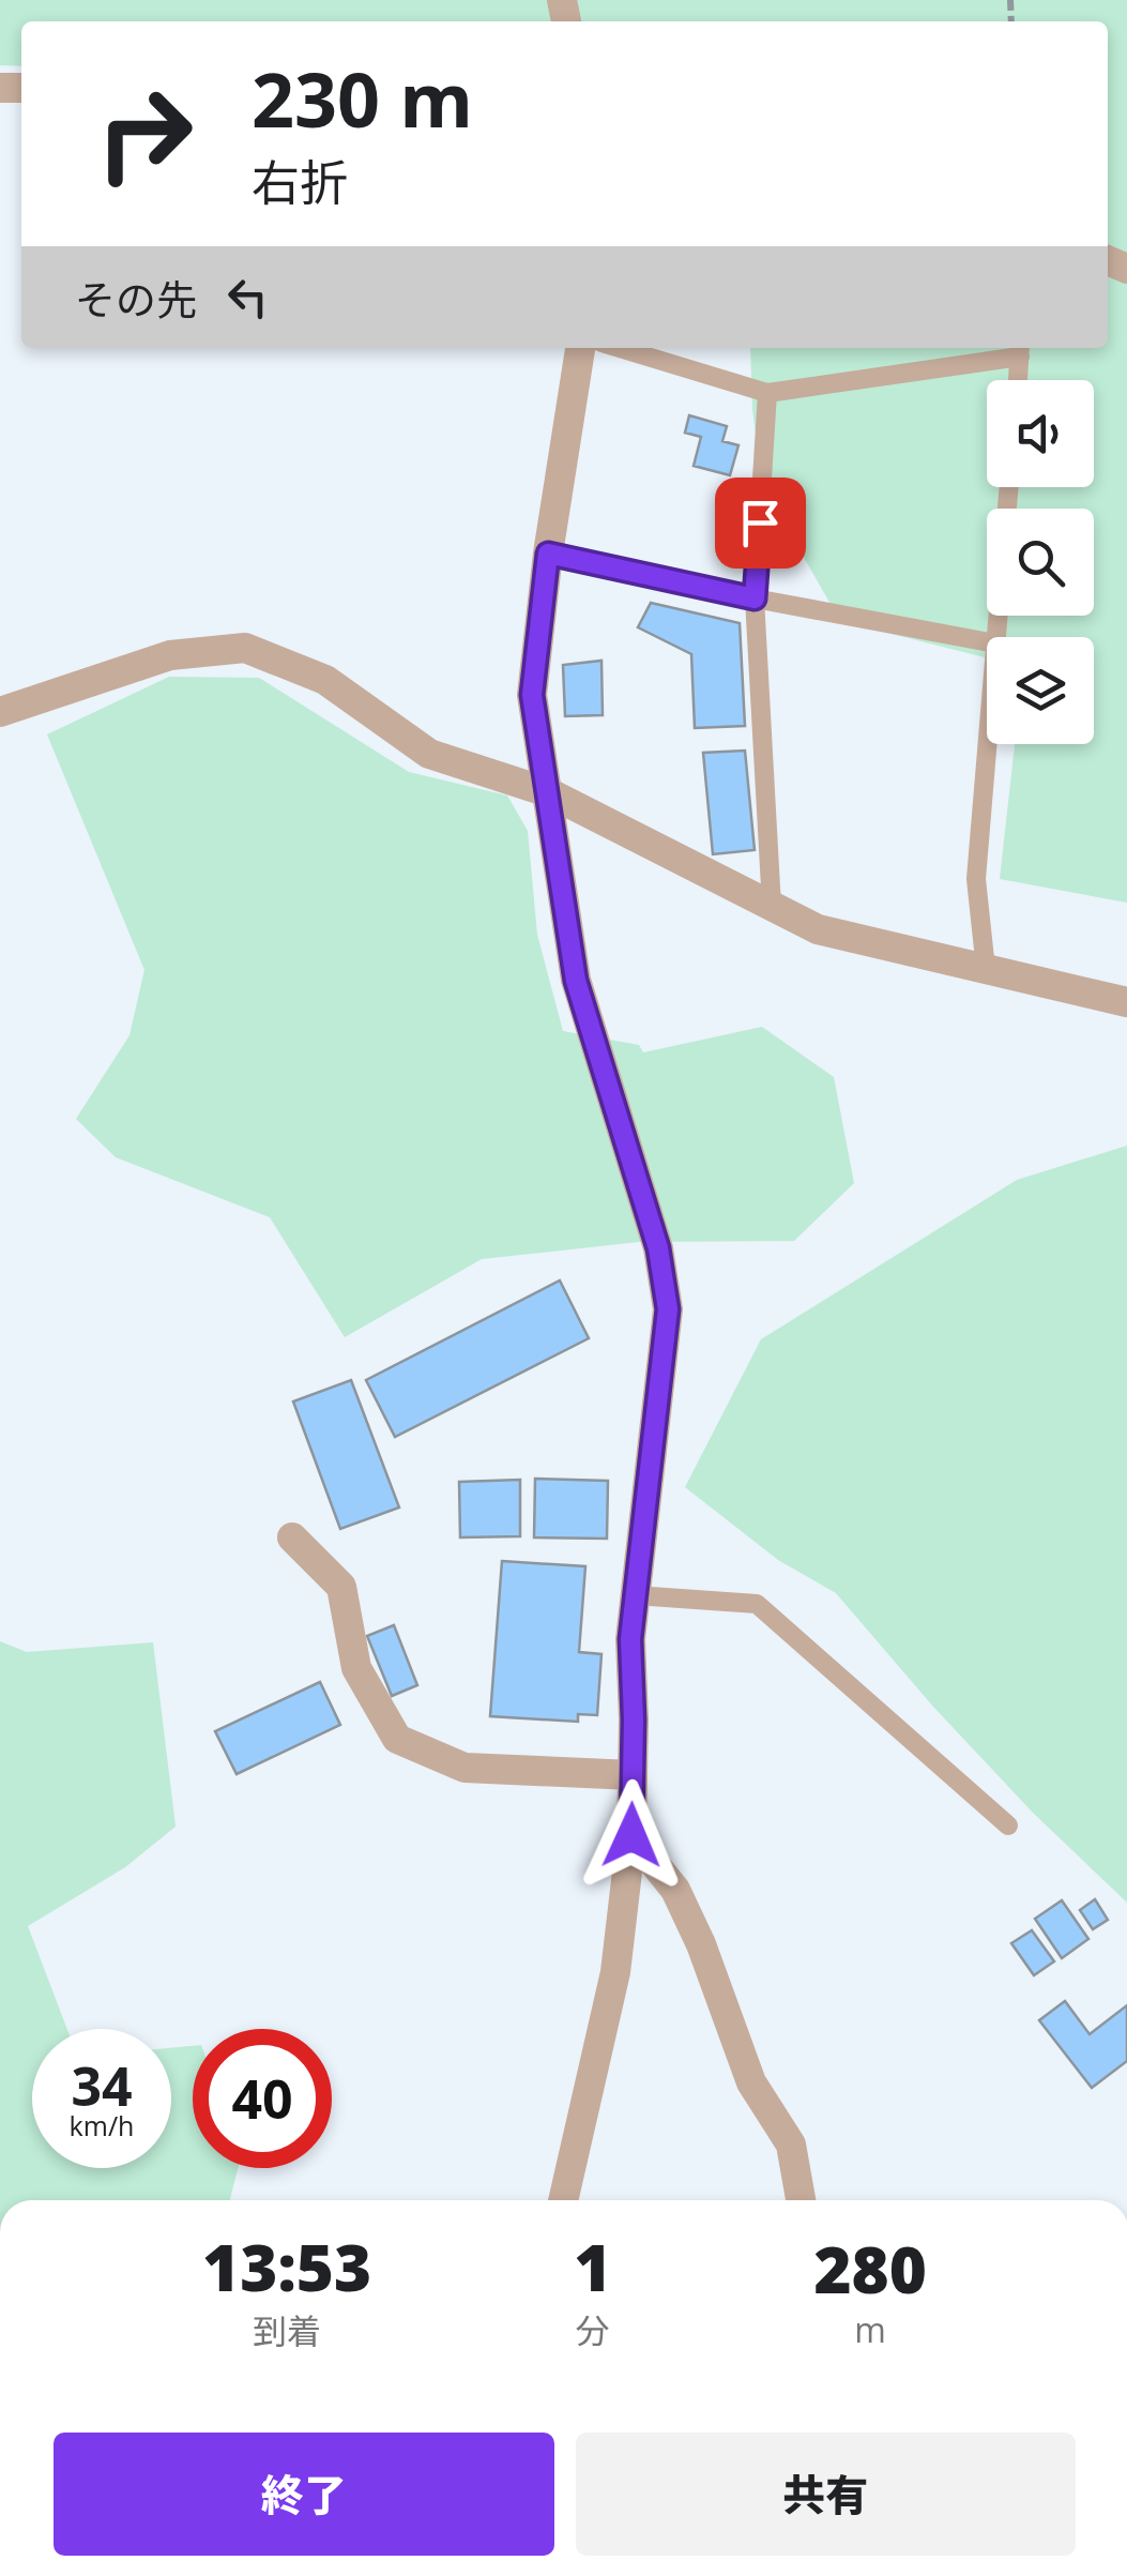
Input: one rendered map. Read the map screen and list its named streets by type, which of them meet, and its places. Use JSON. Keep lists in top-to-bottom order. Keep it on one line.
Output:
{"page":{"turn":["230 m","右折"],"then":"その先","speed":"34 km/h","limit":"40","eta":["13:53","到着","1","分","280","m"],"buttons":["終了","共有"]}}
